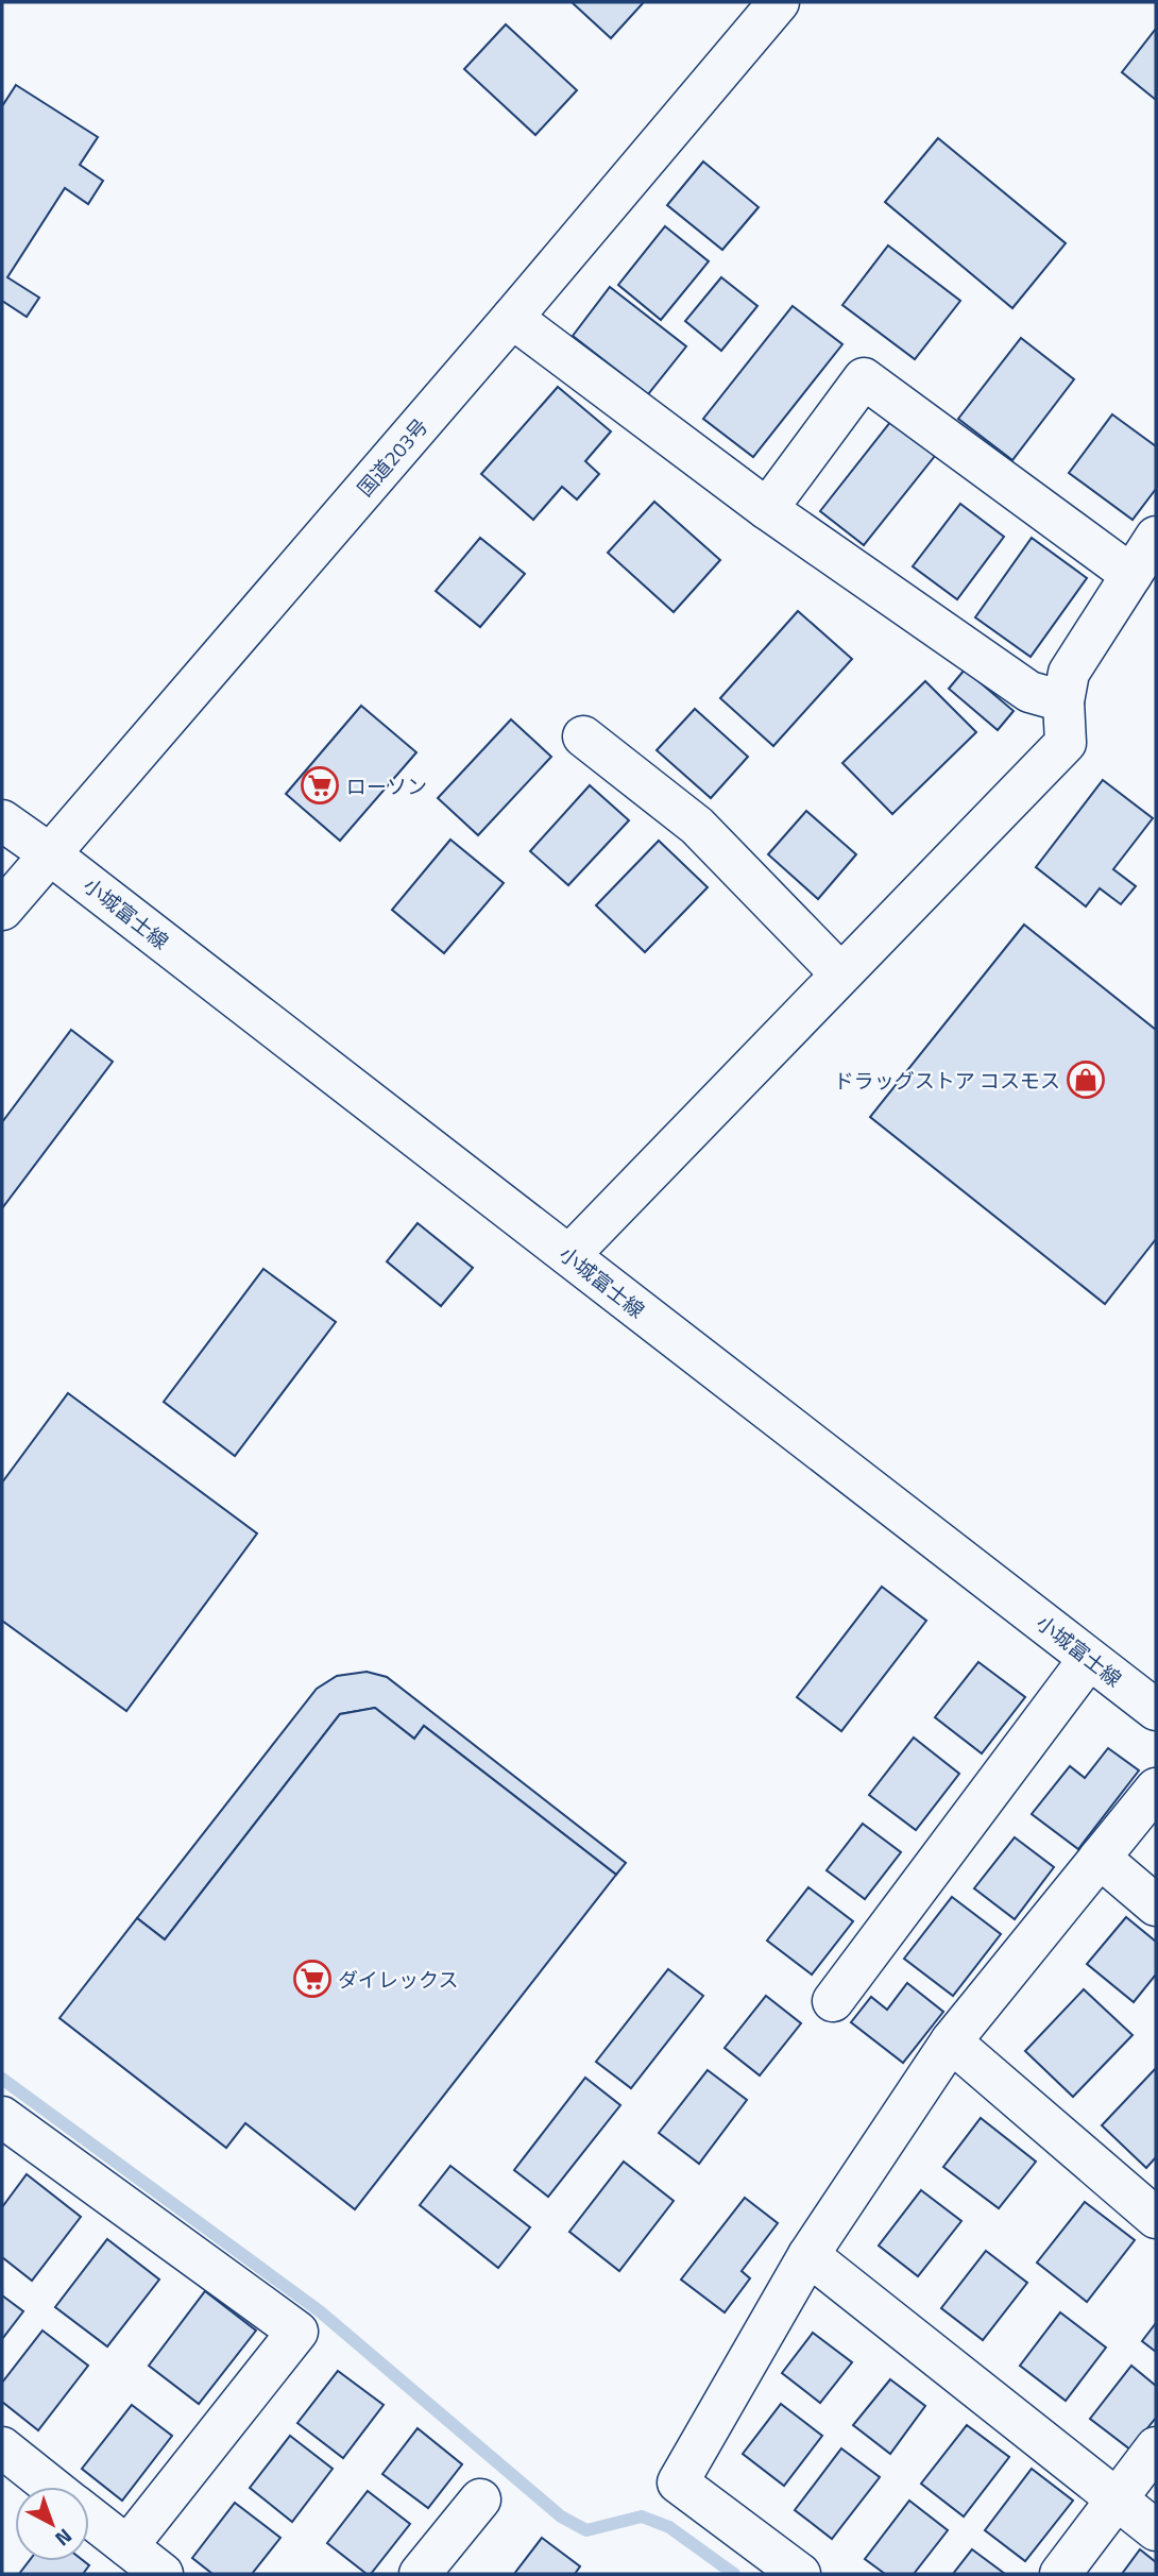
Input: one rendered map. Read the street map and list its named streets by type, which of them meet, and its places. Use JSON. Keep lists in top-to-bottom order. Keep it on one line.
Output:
{"streets":{"main road":["国道203号","小城富士線"]},"crossings":[["国道203号","小城富士線"]],"places":{"supermarket":["ローソン","ダイレックス"],"shop":["ドラッグストア コスモス"]},"north":"bottom right"}
